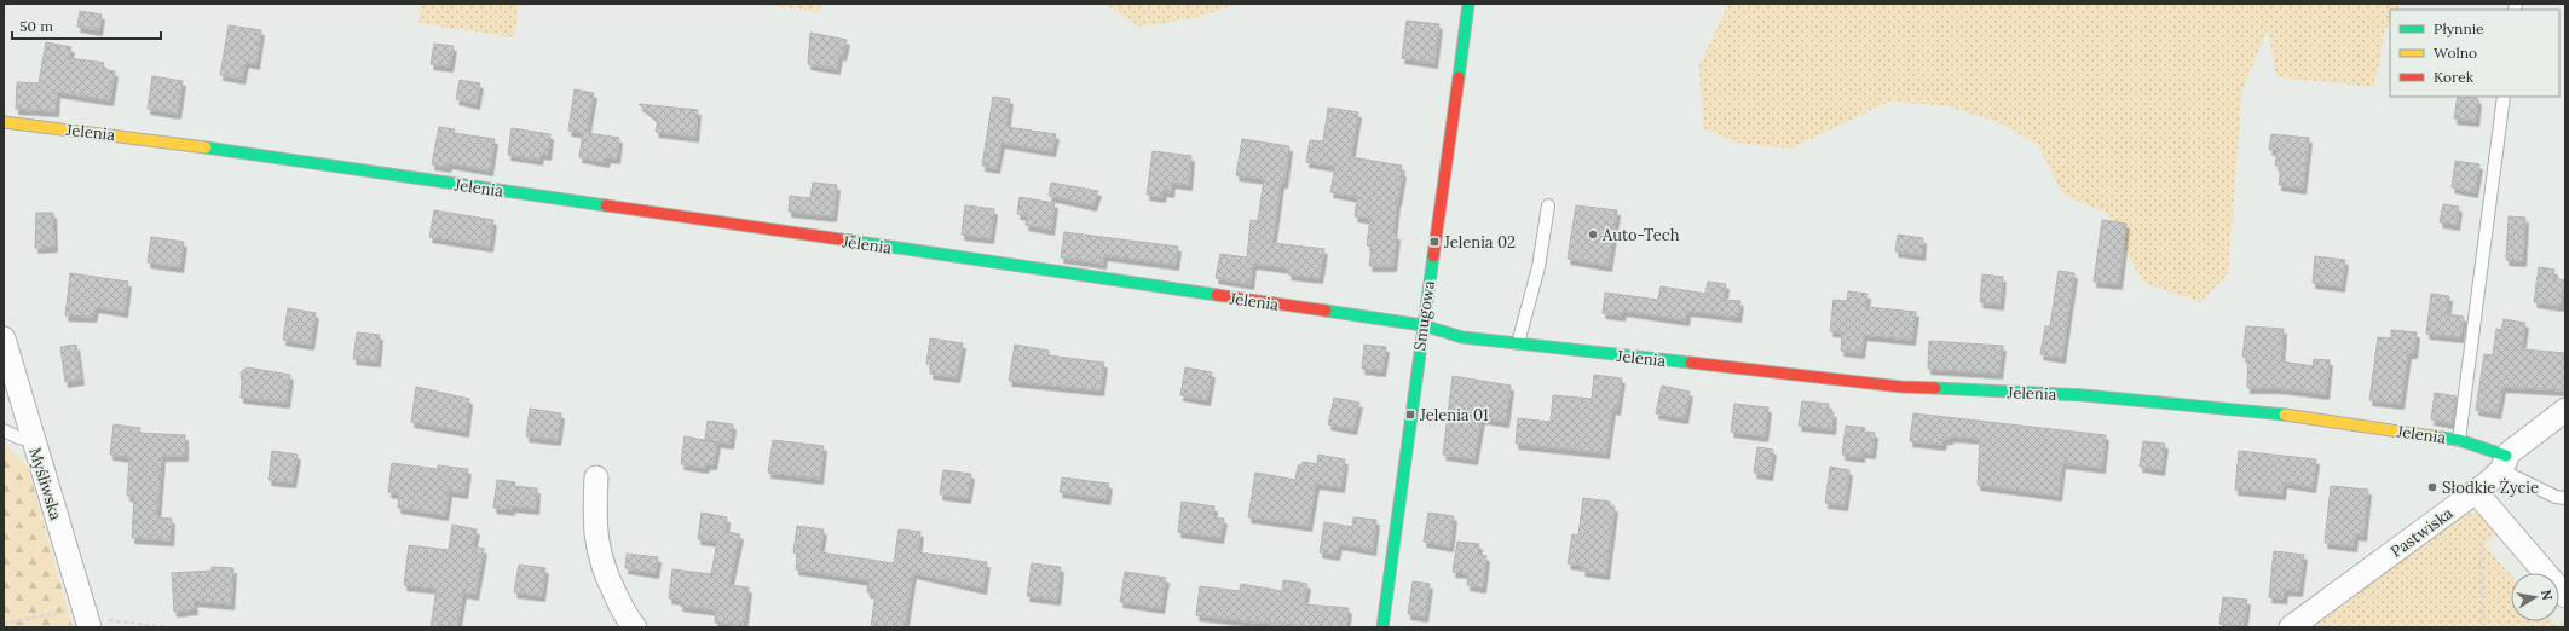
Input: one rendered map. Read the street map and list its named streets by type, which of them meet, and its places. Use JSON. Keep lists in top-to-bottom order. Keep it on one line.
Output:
{"streets":{"street":["Jelenia","Smugowa","Myśliwska","Pastwiska"]},"crossings":[["Jelenia","Smugowa"],["Jelenia","Pastwiska"]],"places":{"other":["Auto-Tech","Słodkie Życie"],"transit":["Jelenia 02","Jelenia 01"]},"legend":["Płynnie","Wolno","Korek"],"scale_bar":"50 m","north":"right"}
